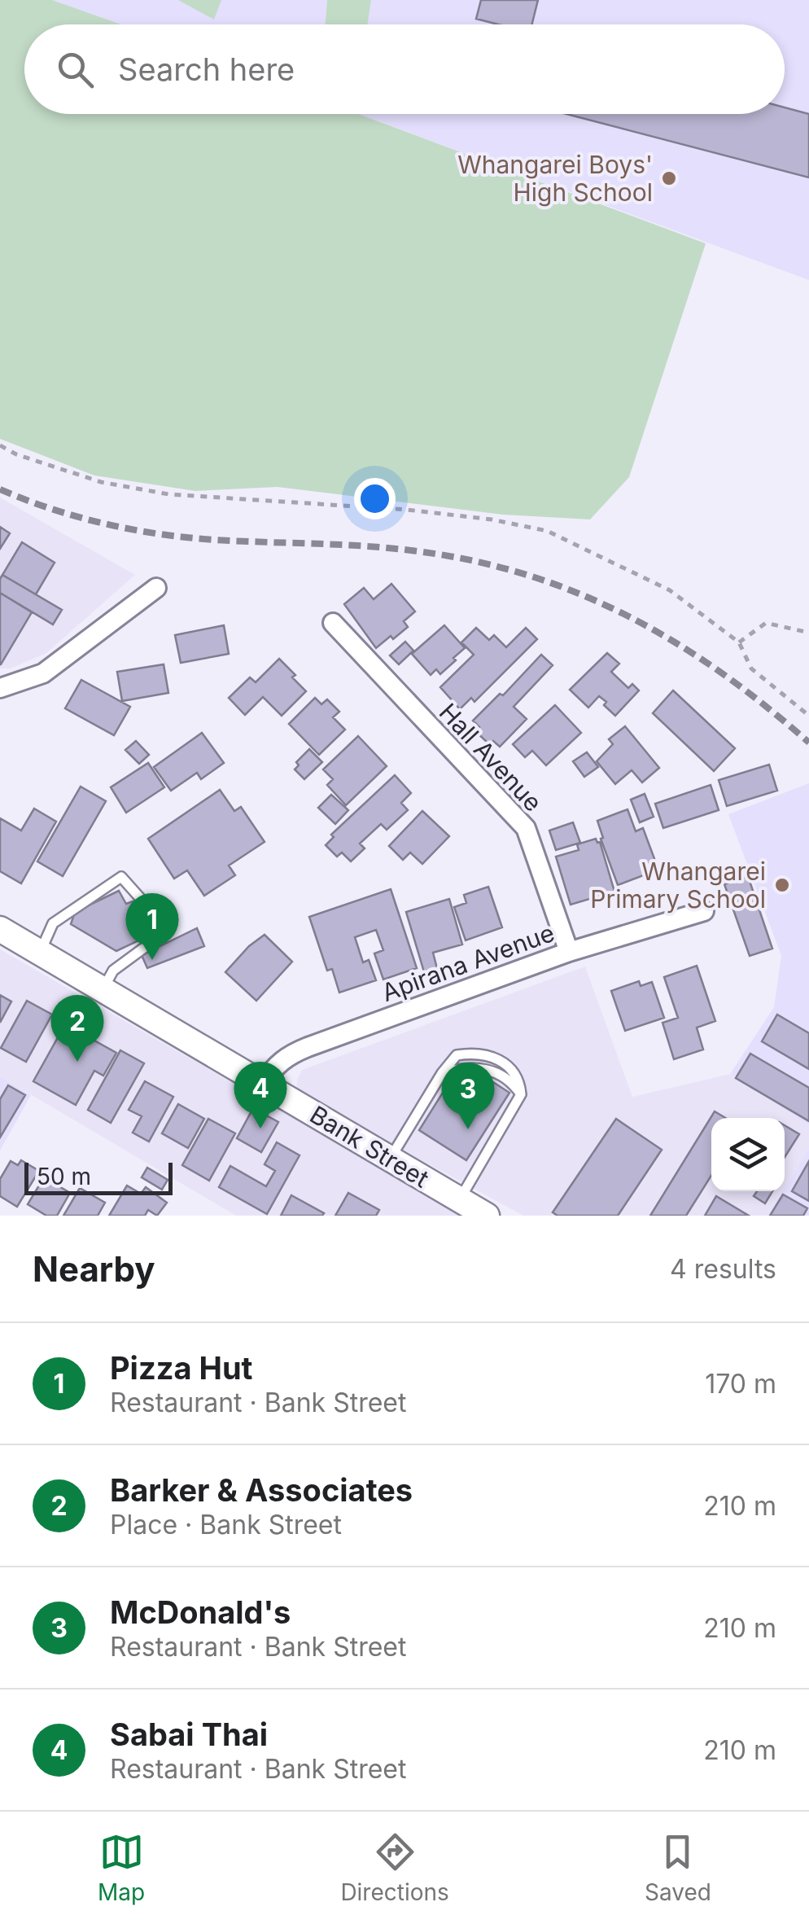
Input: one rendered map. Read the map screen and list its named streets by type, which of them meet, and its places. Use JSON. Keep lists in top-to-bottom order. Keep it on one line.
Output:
{"streets":{"main road":["Bank Street"],"street":["Hall Avenue","Apirana Avenue"]},"crossings":[["Hall Avenue","Apirana Avenue"],["Apirana Avenue","Bank Street"]],"places":["Whangarei Boys' High School","Whangarei Primary School"],"scale_bar":"50 m","page":{"search":"Search here","pins":["1","2","4","3"],"scale":"50 m","heading":["Nearby","4 results"],"list":[{"mark":"1","name":"Pizza Hut","note":"Restaurant · Bank Street","value":"170 m"},{"mark":"2","name":"Barker & Associates","note":"Place · Bank Street","value":"210 m"},{"mark":"3","name":"McDonald's","note":"Restaurant · Bank Street","value":"210 m"},{"mark":"4","name":"Sabai Thai","note":"Restaurant · Bank Street","value":"210 m"}],"nav":["Map","Directions","Saved"]}}
